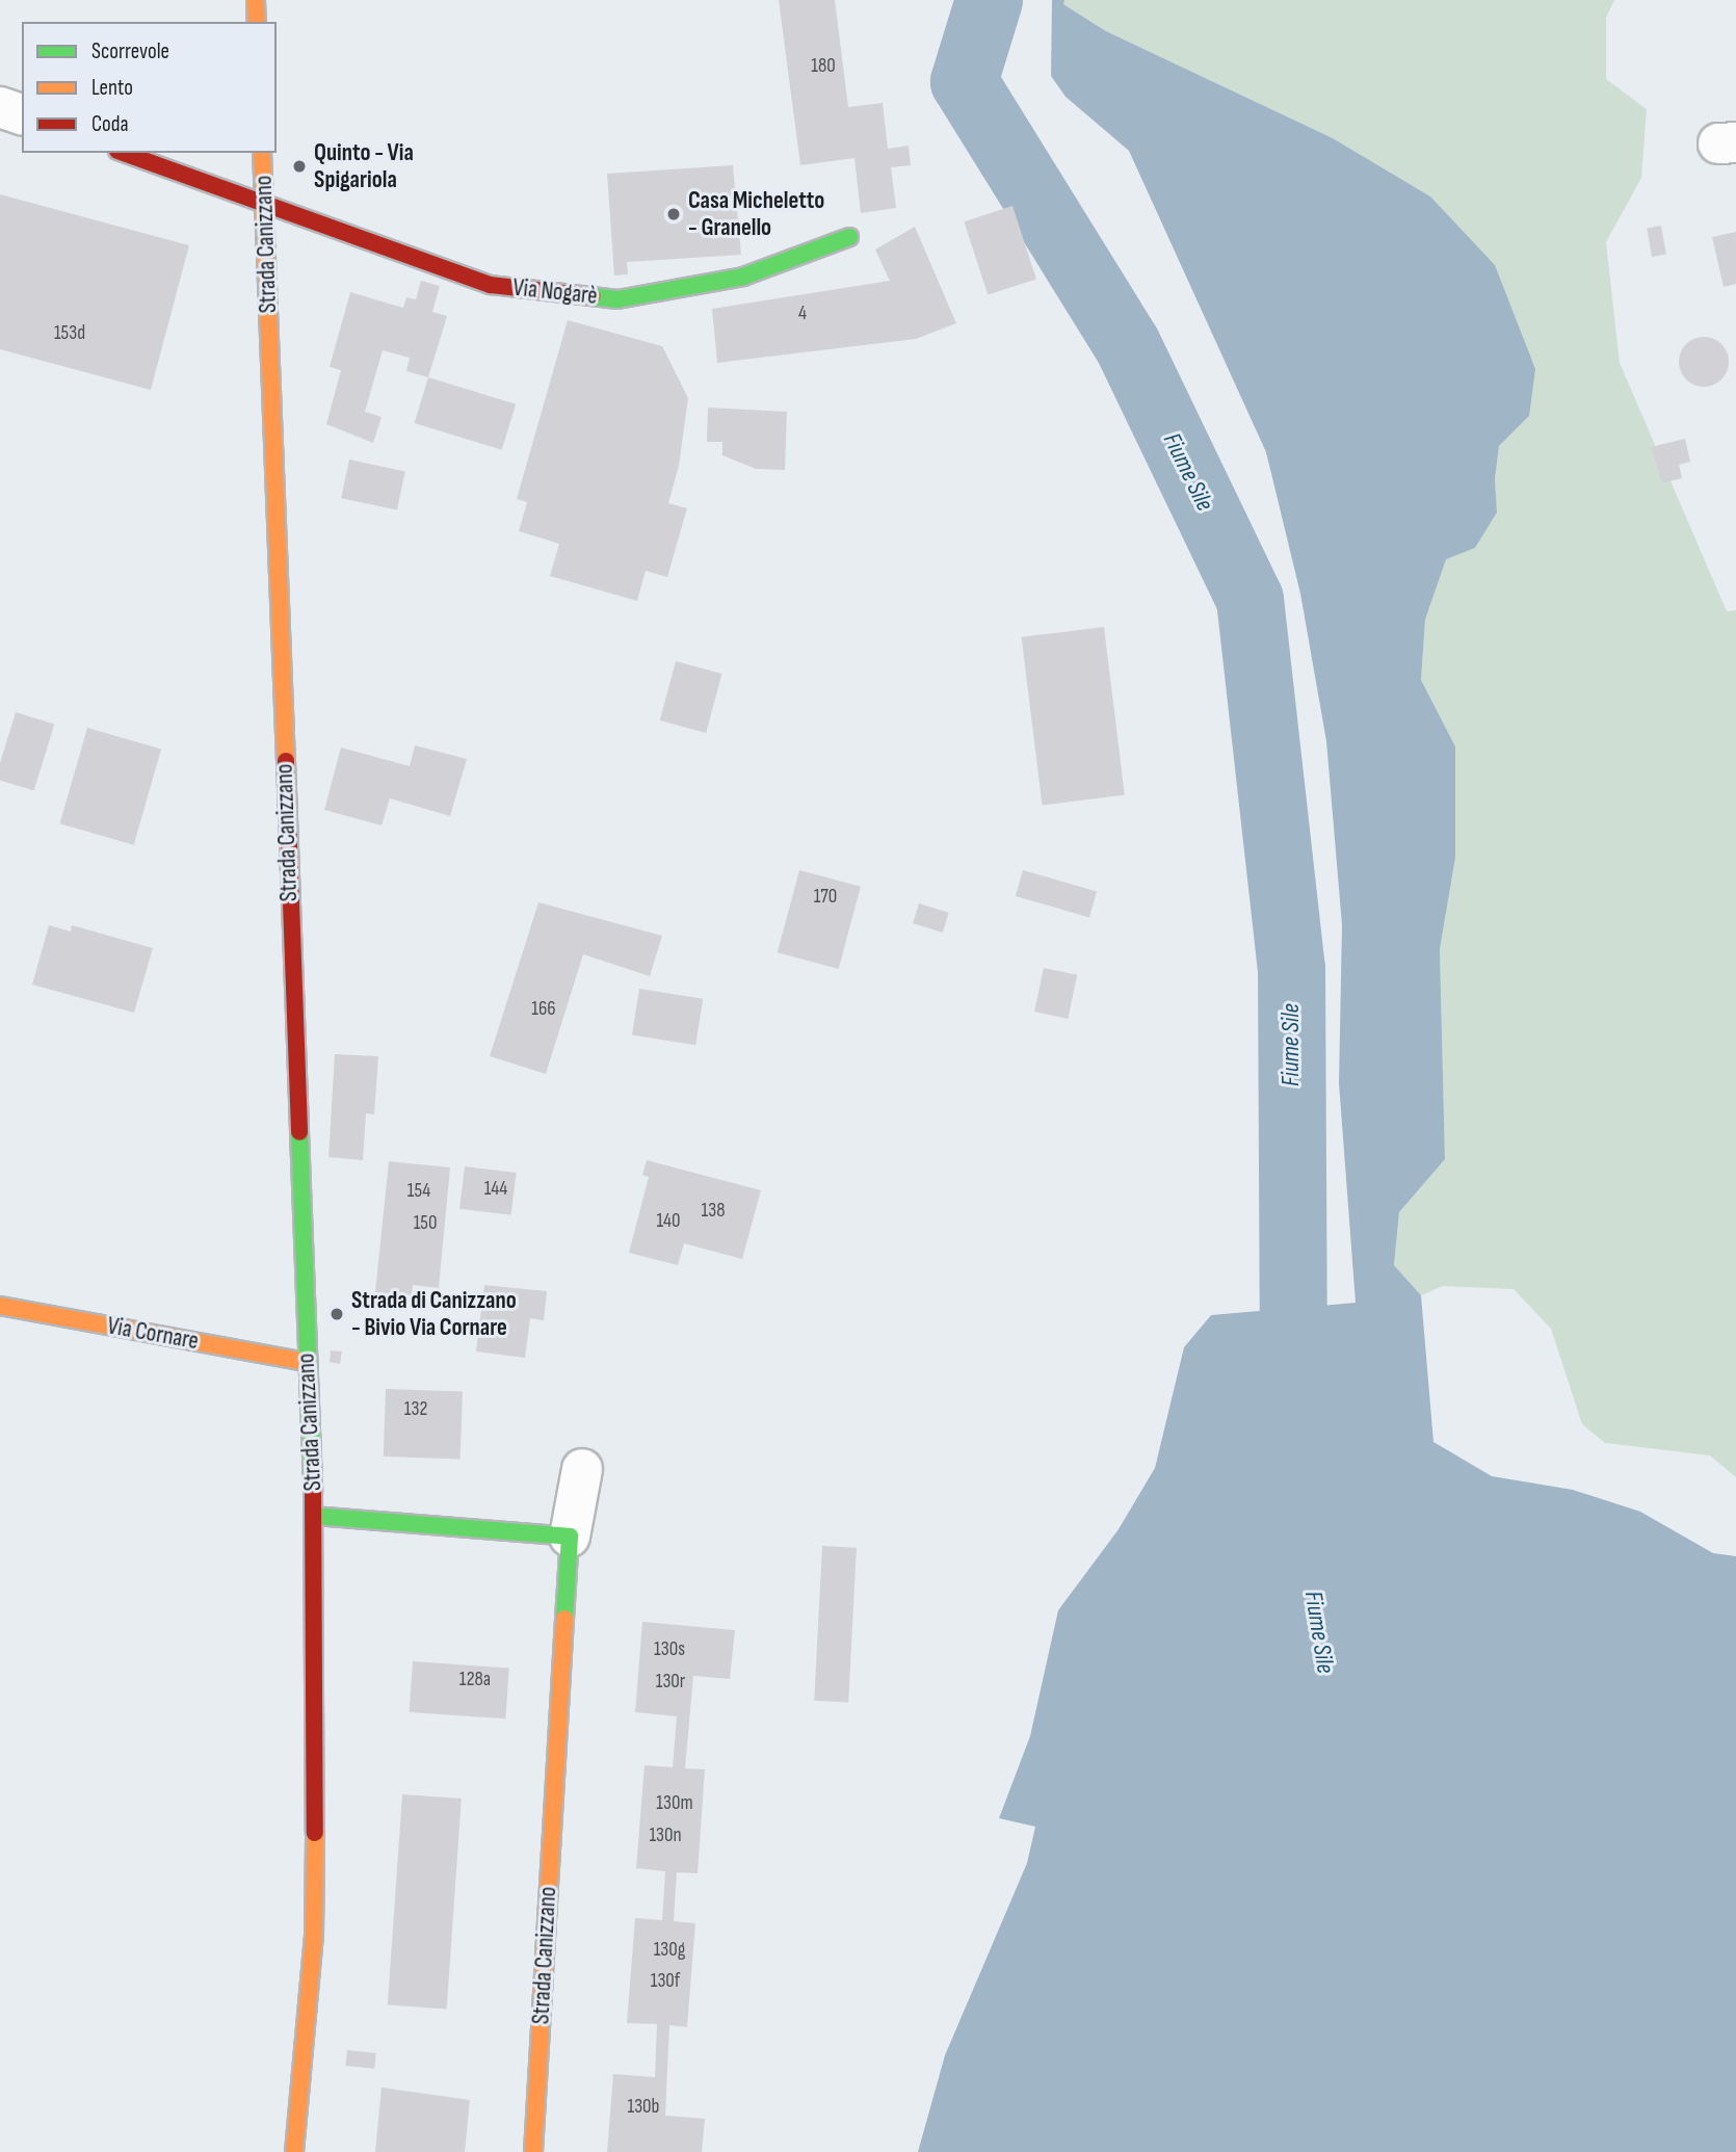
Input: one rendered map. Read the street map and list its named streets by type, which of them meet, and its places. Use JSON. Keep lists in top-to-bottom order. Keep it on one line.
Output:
{"streets":{"street":["Strada Canizzano","Via Nogarè","Via Cornare"]},"crossings":[["Strada Canizzano","Via Nogarè"],["Strada Canizzano","Via Cornare"]],"water":["Fiume Sile"],"places":["Quinto - Via Spigariola","Casa Micheletto - Granello","Strada di Canizzano - Bivio Via Cornare"],"house_numbers":["180","4","153d","170","166","144","154","138","140","150","132","130s","128a","130r","130m","130n","130g","130f","130b"],"legend":["Scorrevole","Lento","Coda"]}
